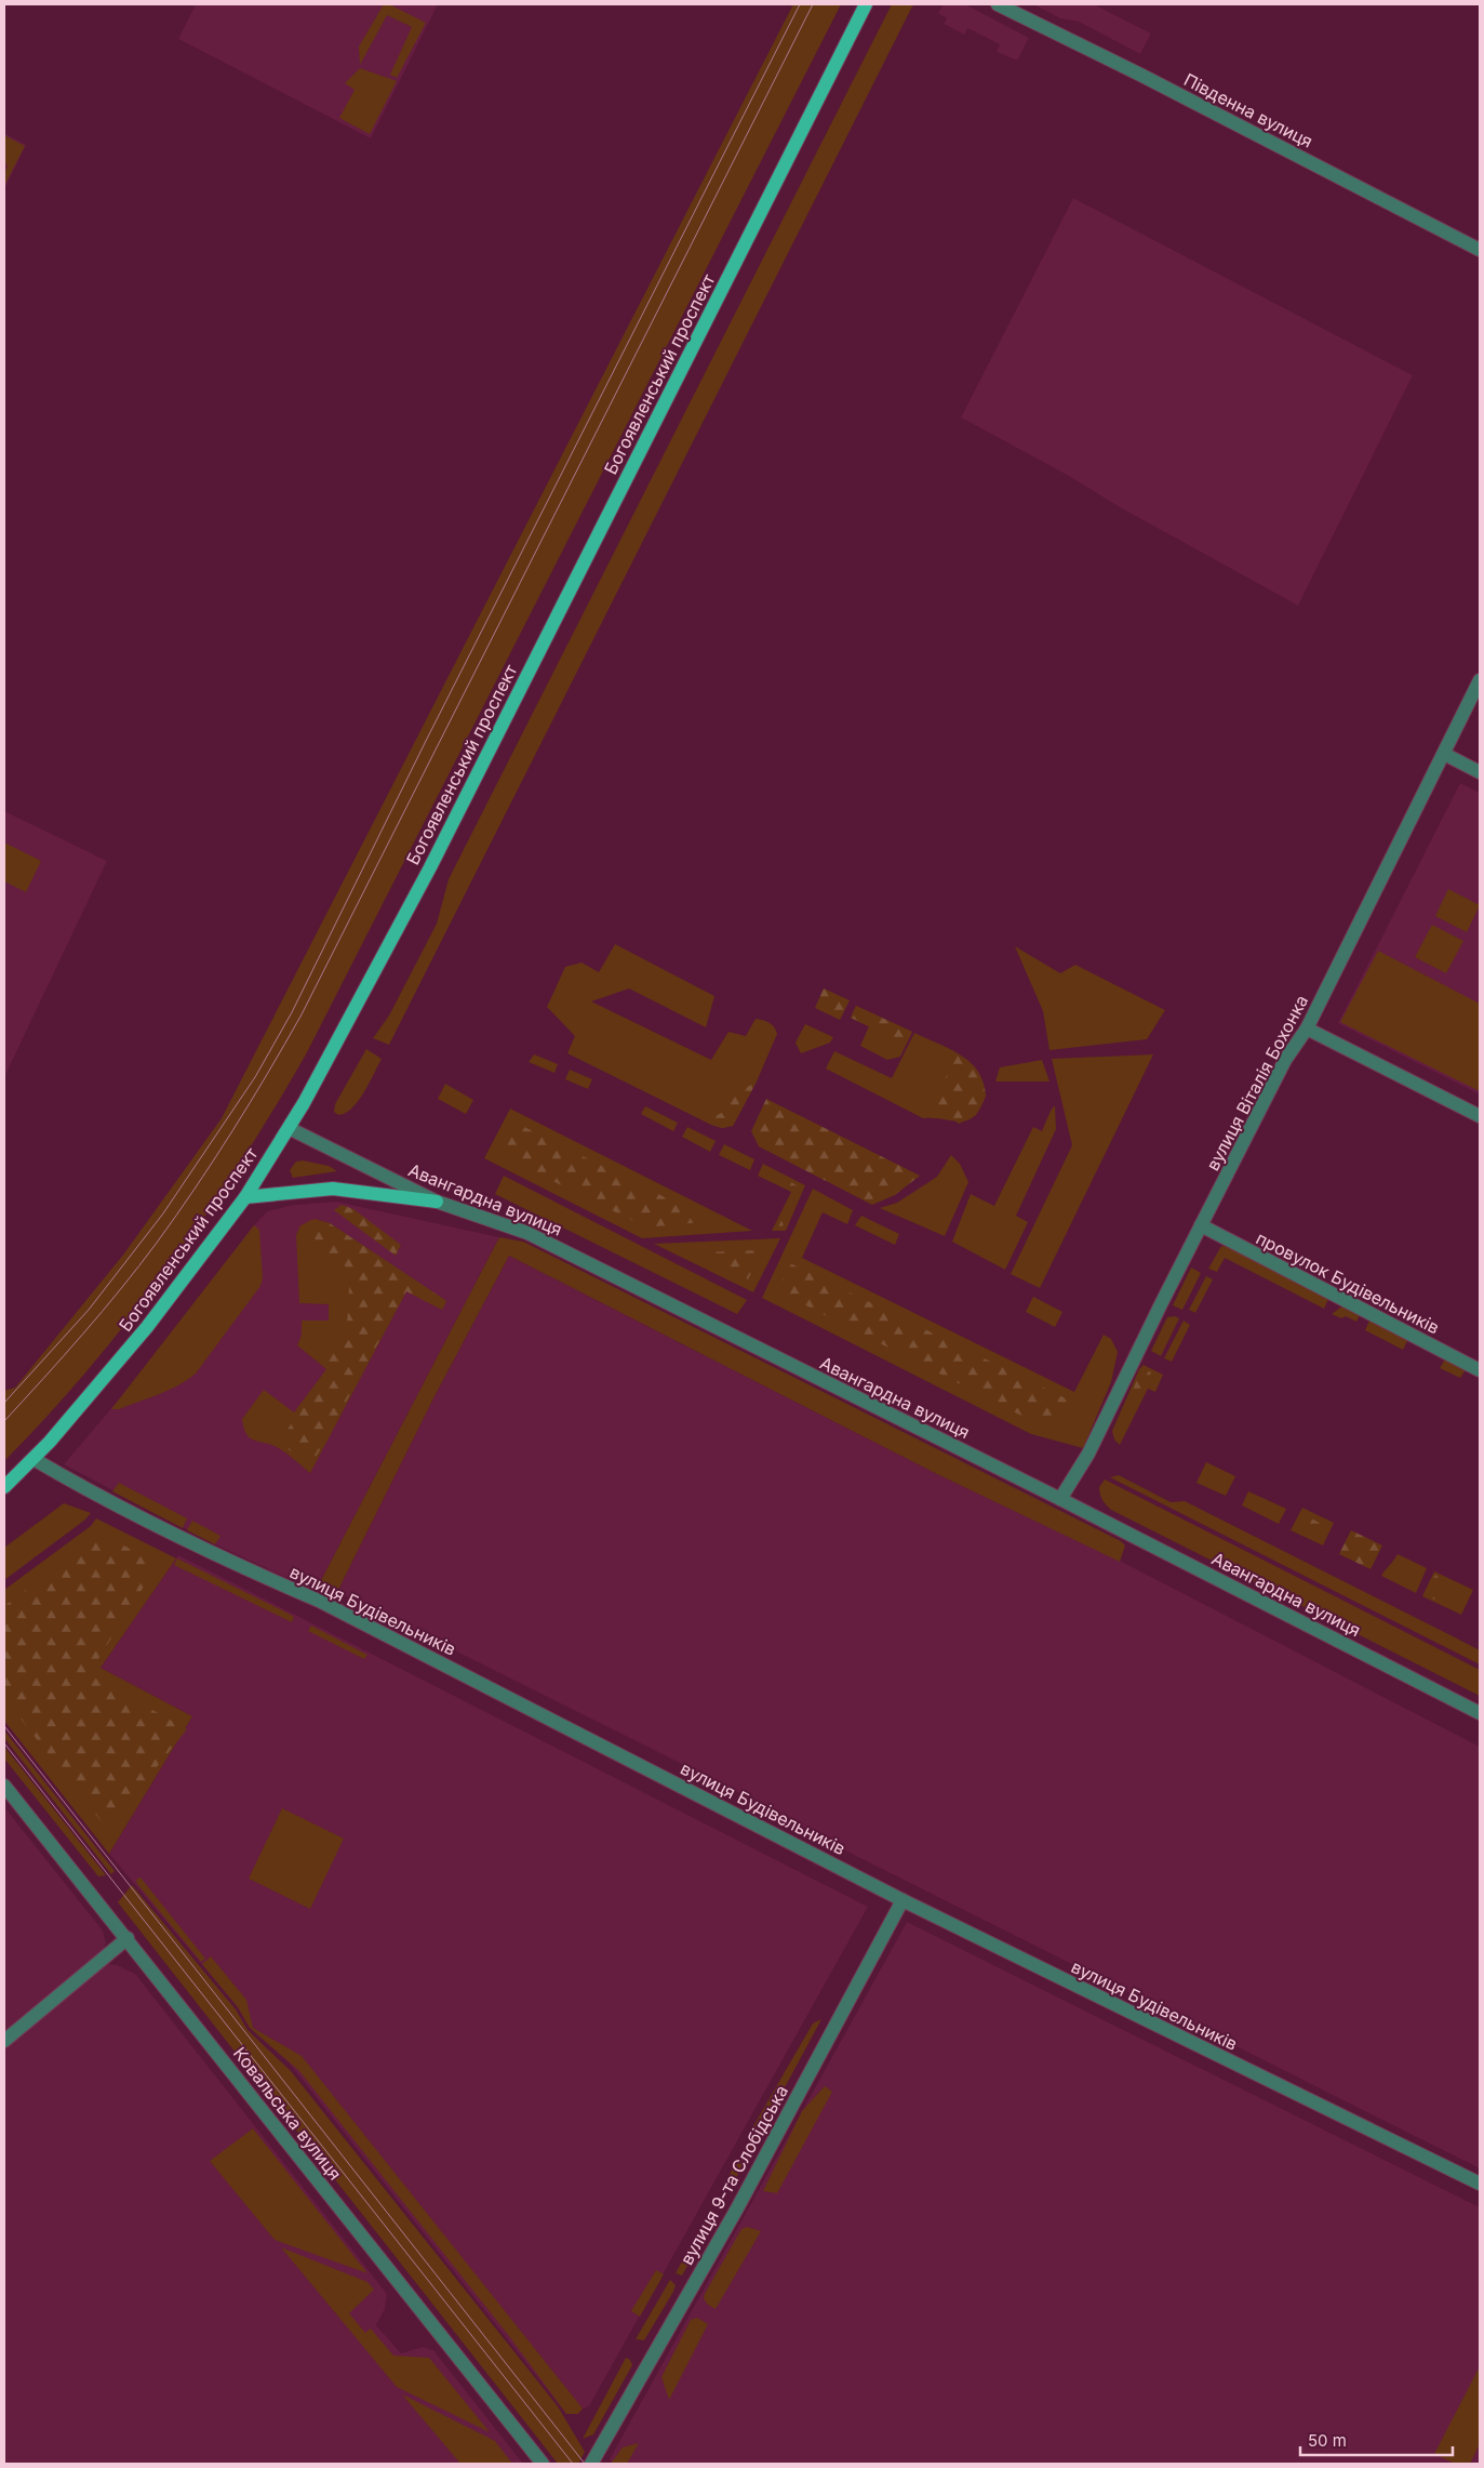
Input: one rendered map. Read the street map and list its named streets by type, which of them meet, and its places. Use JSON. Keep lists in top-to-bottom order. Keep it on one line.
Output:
{"streets":{"main road":["Богоявленський проспект"],"street":["Південна вулиця","вулиця Віталія Бохонка","Авангардна вулиця","провулок Будівельників","вулиця Будівельників","Ковальська вулиця","вулиця 9-та Слобідська"]},"crossings":[["Богоявленський проспект","Авангардна вулиця"],["Богоявленський проспект","вулиця Будівельників"],["вулиця Віталія Бохонка","Авангардна вулиця"],["вулиця Віталія Бохонка","провулок Будівельників"],["вулиця Будівельників","вулиця 9-та Слобідська"]],"scale_bar":"50 m"}
